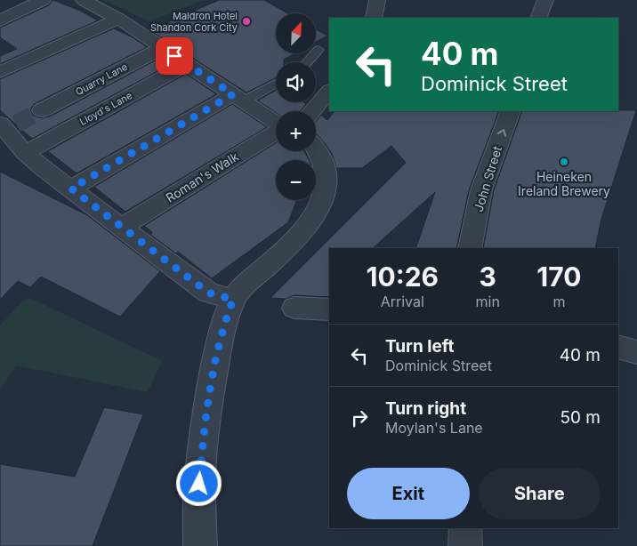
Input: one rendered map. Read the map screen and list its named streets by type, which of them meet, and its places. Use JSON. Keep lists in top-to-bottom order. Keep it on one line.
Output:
{"streets":{"street":["Quarry Lane","Lloyd's Lane","Roman's Walk","John Street"]},"one_way":["John Street"],"places":["Maldron Hotel Shandon Cork City","Heineken Ireland Brewery"],"north":"top right","page":{"map_buttons":["+","−"],"turn":["40 m","Dominick Street"],"eta":["10:26","Arrival","3","min","170","m"],"list":[{"name":"Turn left","note":"Dominick Street","value":"40 m"},{"name":"Turn right","note":"Moylan's Lane","value":"50 m"}],"buttons":["Exit","Share"]}}
